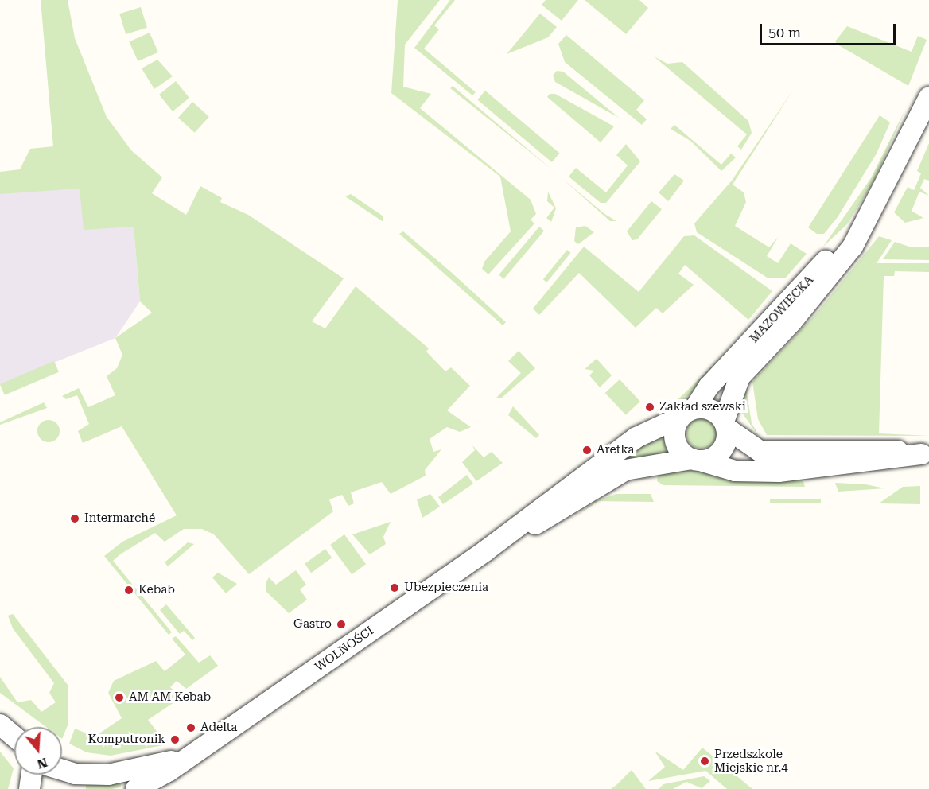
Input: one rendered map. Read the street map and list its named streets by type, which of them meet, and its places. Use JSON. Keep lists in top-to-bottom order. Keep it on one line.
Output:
{"streets":{"street":["MAZOWIECKA","WOLNOŚCI"]},"crossings":[["MAZOWIECKA","WOLNOŚCI"]],"places":["Zakład szewski","Aretka","Intermarché","Ubezpieczenia","Kebab","Gastro","AM AM Kebab","Adelta","Komputronik","Przedszkole Miejskie nr.4"],"scale_bar":"50 m","north":"bottom"}
